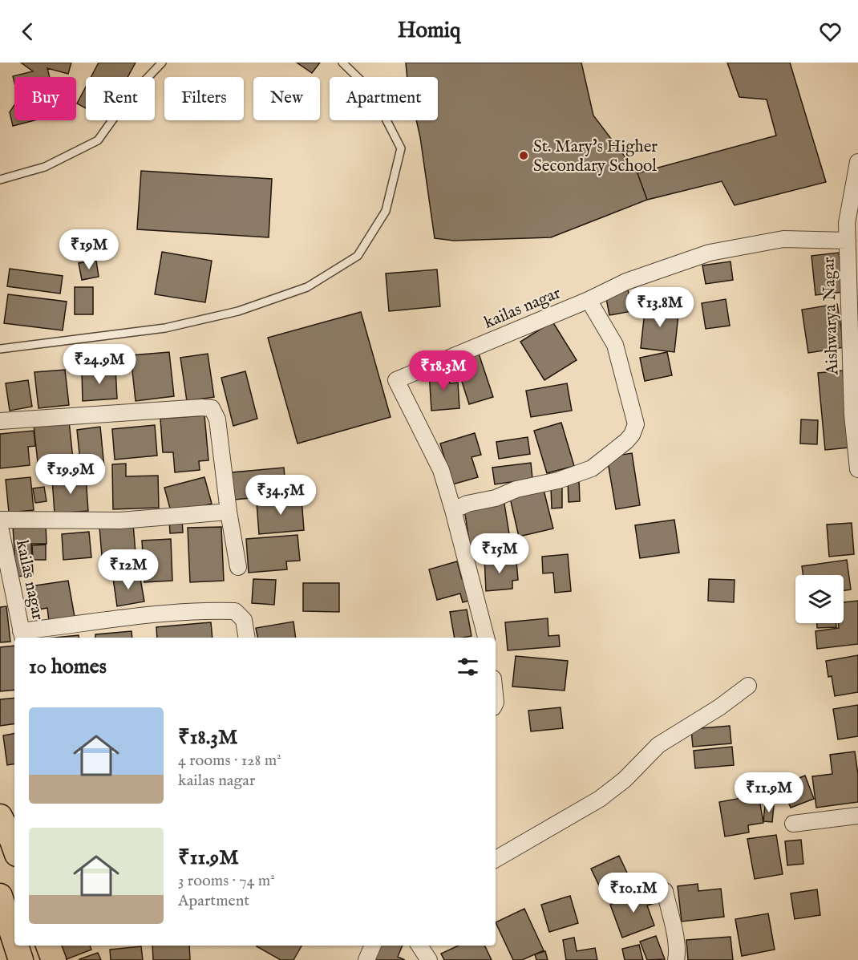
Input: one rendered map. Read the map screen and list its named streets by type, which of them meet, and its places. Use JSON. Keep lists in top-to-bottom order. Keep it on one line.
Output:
{"streets":{"street":["kailas nagar","Aishwarya Nagar"]},"crossings":[["kailas nagar","Aishwarya Nagar"]],"places":["St. Mary's Higher Secondary School"],"page":{"header":"Homiq","chip":["Buy","Rent","Filters","New","Apartment"],"price":["₹19M","₹13.8M","₹24.9M","₹18.3M","₹19.9M","₹34.5M","₹15M","₹12M","₹11.9M","₹10.1M"],"heading":"10 homes","list":[{"name":"₹18.3M","note":"4 rooms · 128 m² · kailas nagar"},{"name":"₹11.9M","note":"3 rooms · 74 m² · Apartment"}]}}
